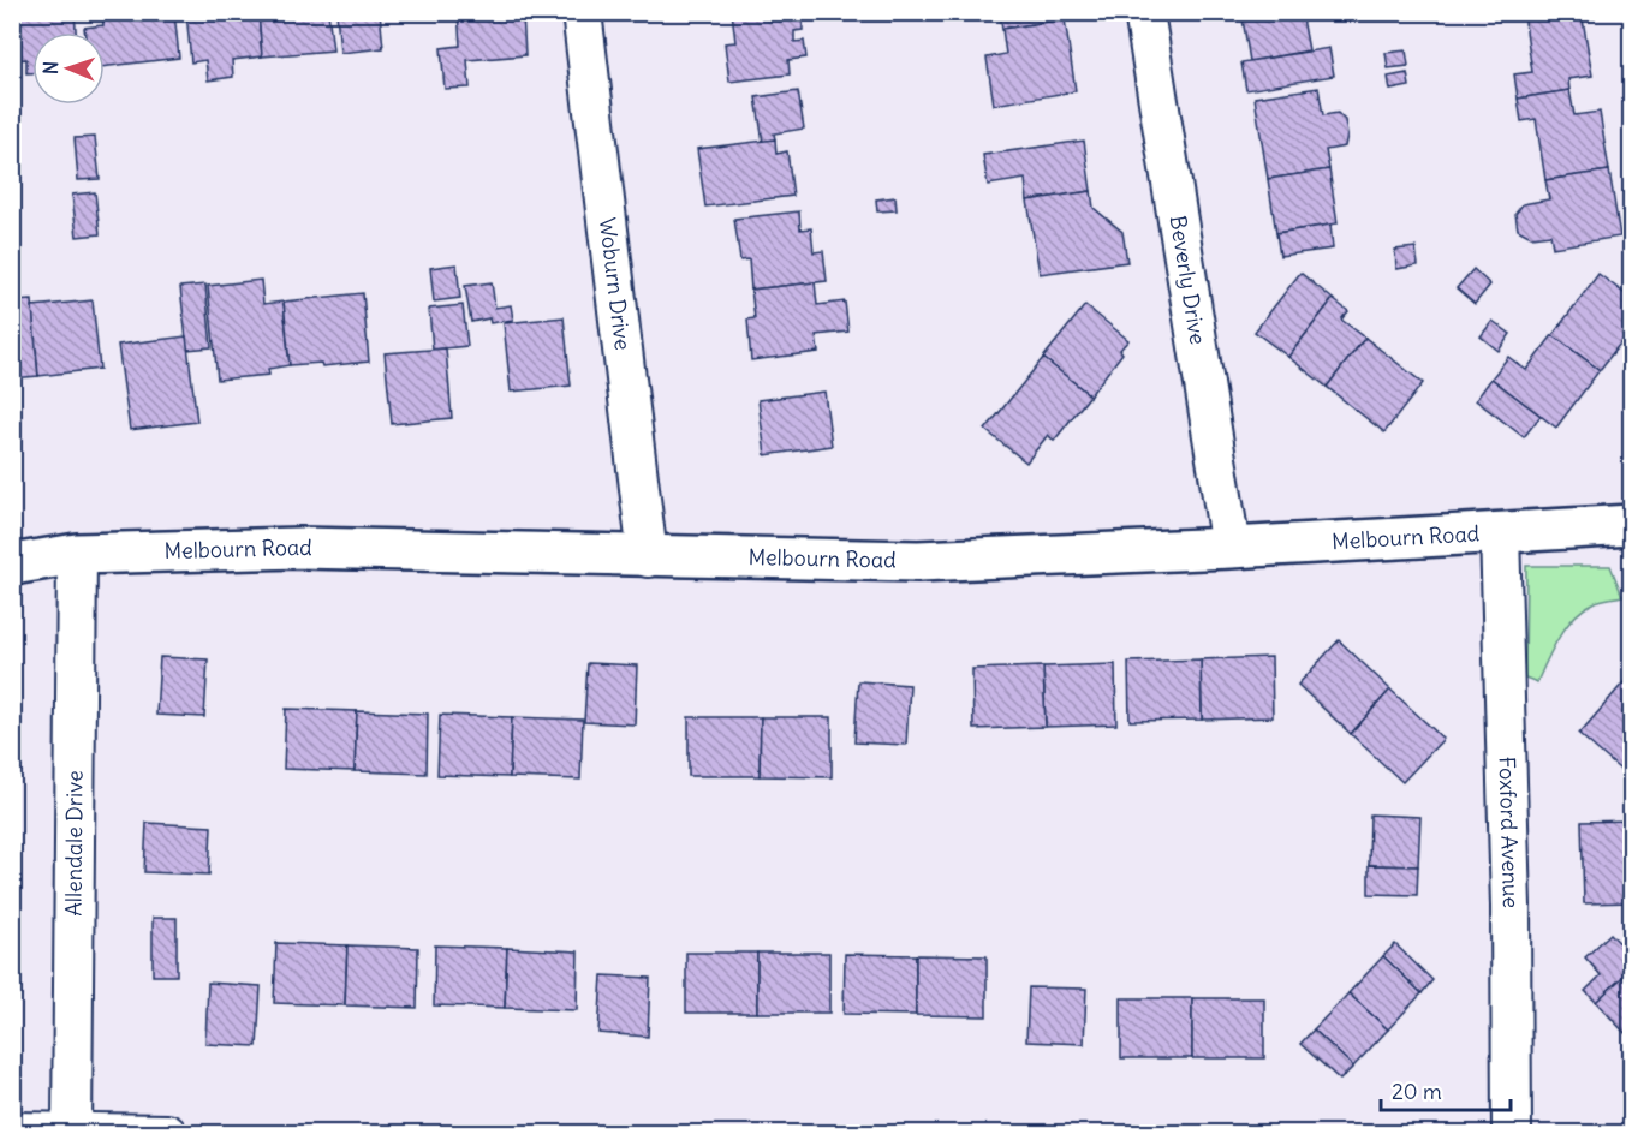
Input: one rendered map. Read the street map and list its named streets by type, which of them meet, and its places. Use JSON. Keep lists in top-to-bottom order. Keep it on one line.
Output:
{"streets":{"street":["Beverly Drive","Woburn Drive","Melbourn Road","Foxford Avenue","Allendale Drive"]},"crossings":[["Beverly Drive","Melbourn Road"],["Woburn Drive","Melbourn Road"],["Melbourn Road","Foxford Avenue"],["Melbourn Road","Allendale Drive"]],"scale_bar":"20 m","north":"left"}
